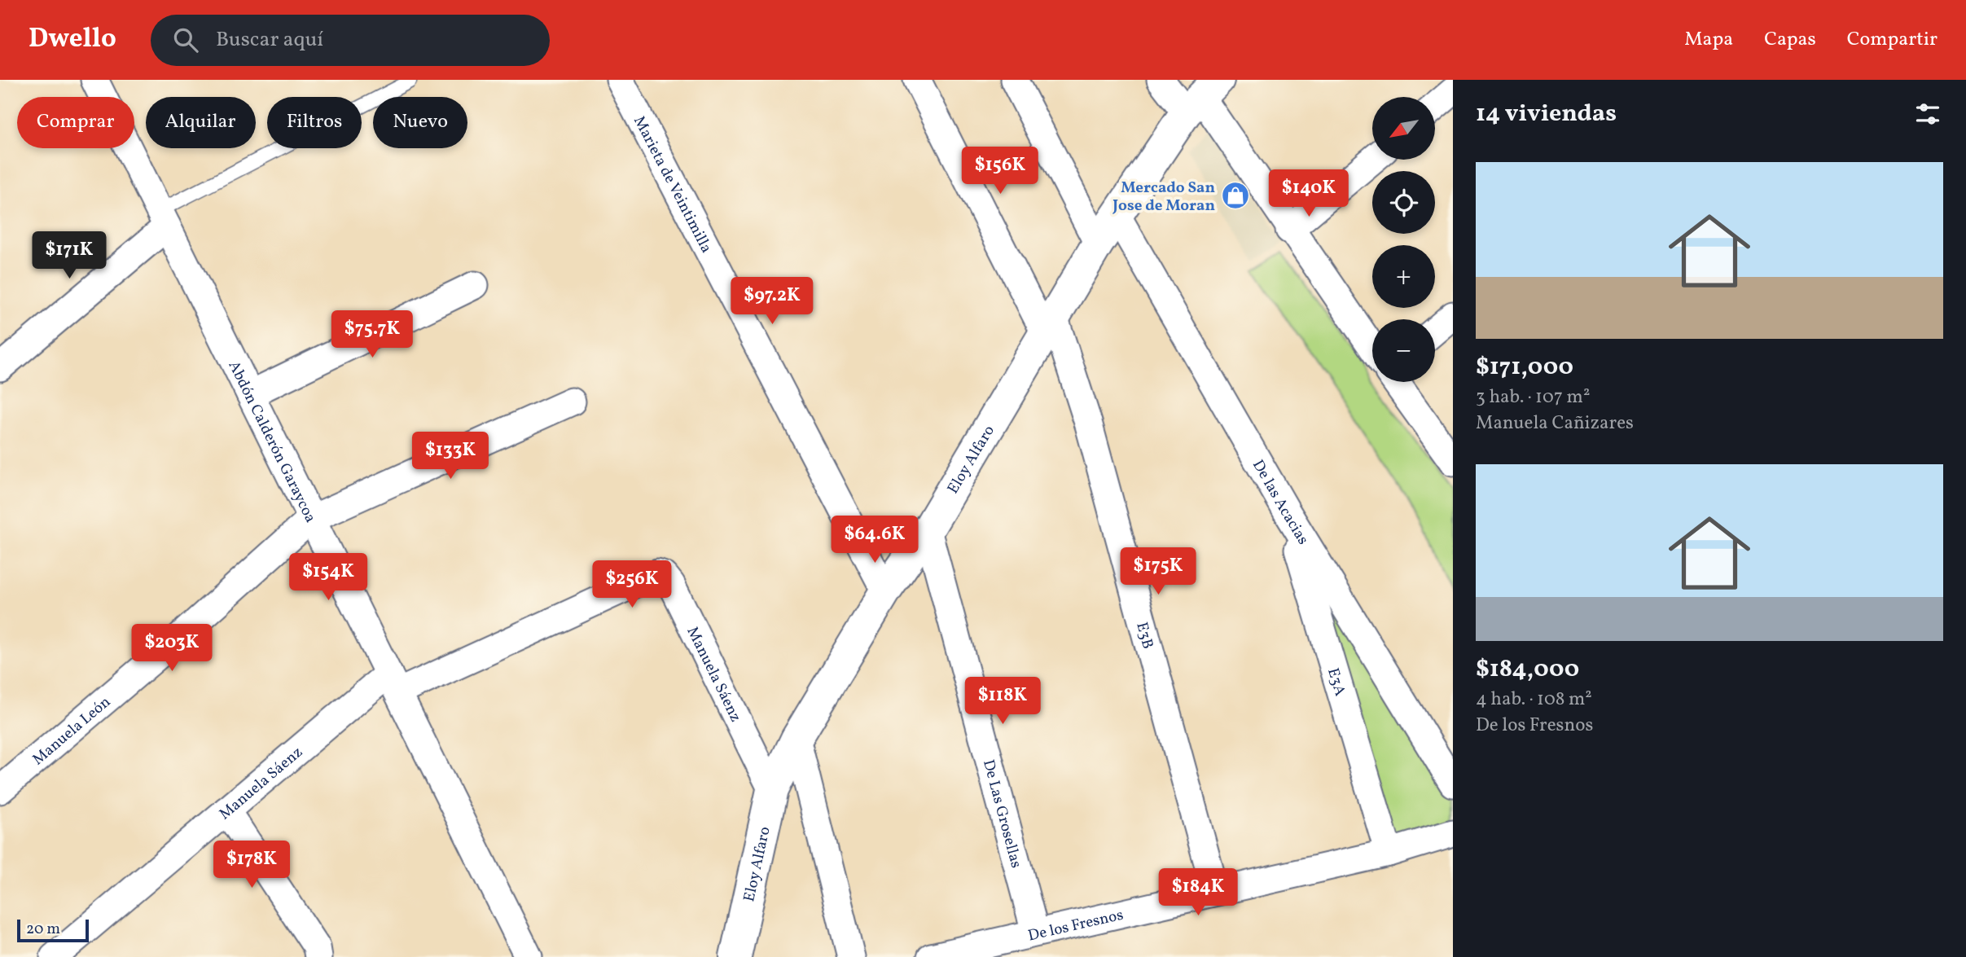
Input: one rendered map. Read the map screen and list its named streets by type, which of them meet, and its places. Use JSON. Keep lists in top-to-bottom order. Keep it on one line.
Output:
{"streets":{"street":["Marieta de Veintimilla","Abdón Calderón Garaycoa","Eloy Alfaro","De las Acacias","E3B","Manuela Sáenz","E3A","Manuela León","De Las Grosellas","De los Fresnos"]},"crossings":[["Marieta de Veintimilla","Eloy Alfaro"],["Abdón Calderón Garaycoa","Manuela Sáenz"],["Abdón Calderón Garaycoa","Manuela León"],["Eloy Alfaro","De las Acacias"],["Eloy Alfaro","E3B"],["Eloy Alfaro","Manuela Sáenz"],["Eloy Alfaro","De Las Grosellas"],["De las Acacias","E3A"],["E3B","De los Fresnos"],["E3A","De los Fresnos"],["De Las Grosellas","De los Fresnos"]],"places":{"shop":["Mercado San Jose de Moran"]},"scale_bar":"20 m","north":"bottom left","page":{"header":"Dwello","search":"Buscar aquí","nav":["Mapa","Capas","Compartir"],"heading":"14 viviendas","map_buttons":["+","−"],"chip":["Comprar","Alquilar","Filtros","Nuevo"],"price":["$156K","$140K","$171K","$97.2K","$75.7K","$133K","$64.6K","$175K","$154K","$256K","$203K","$118K","$178K","$184K"],"list":[{"name":"$171,000","note":"3 hab. · 107 m² · Manuela Cañizares"},{"name":"$184,000","note":"4 hab. · 108 m² · De los Fresnos"}],"scale":"20 m"}}
